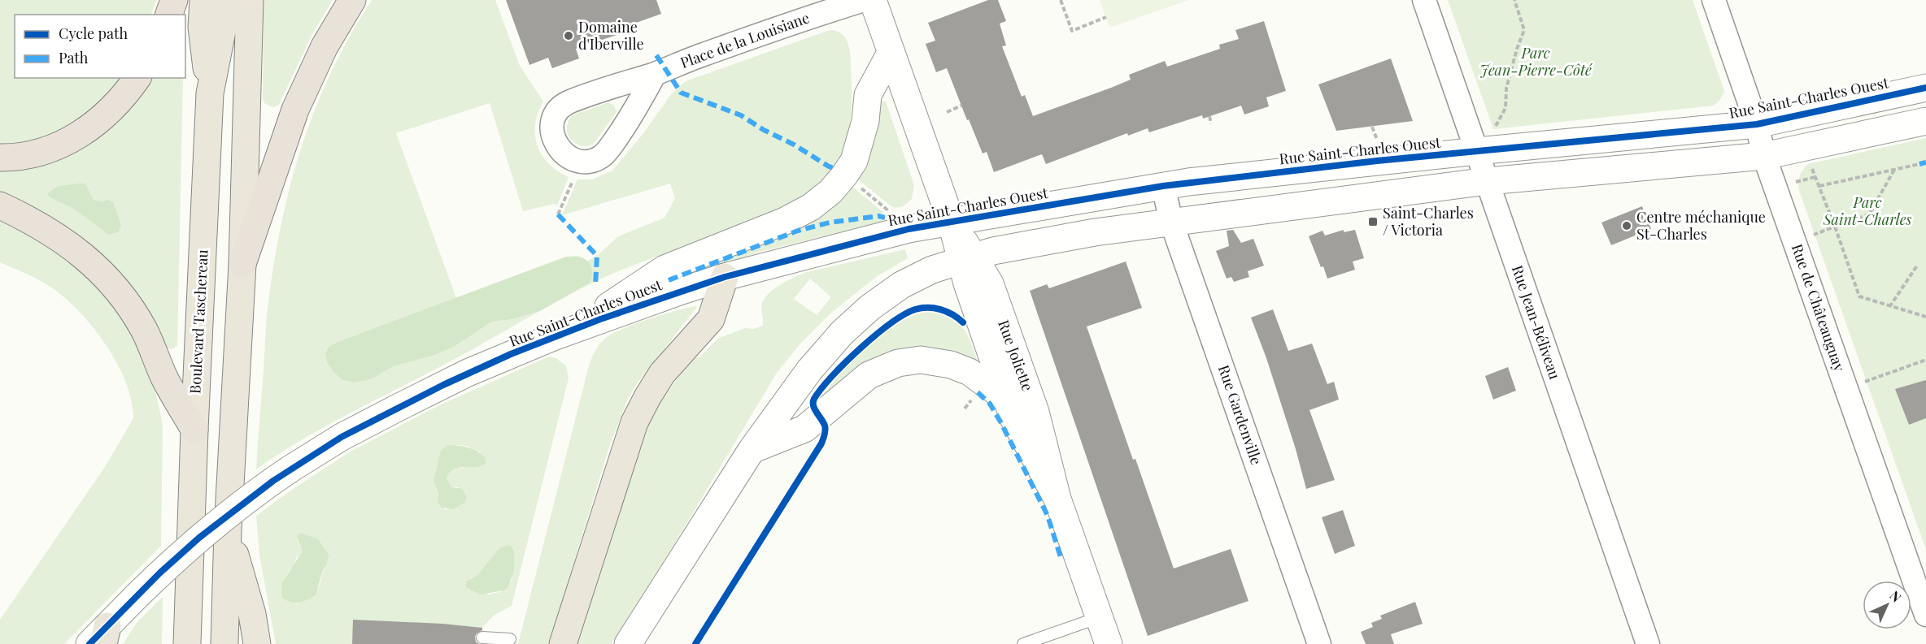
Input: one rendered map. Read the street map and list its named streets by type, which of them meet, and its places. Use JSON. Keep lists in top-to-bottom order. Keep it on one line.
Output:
{"streets":{"highway":["Boulevard Taschereau"],"street":["Place de la Louisiane","Rue Saint-Charles Ouest","Rue de Châteauguay","Rue Jean-Béliveau","Rue Joliette","Rue Gardenville"]},"crossings":[["Rue Saint-Charles Ouest","Rue de Châteauguay"],["Rue Saint-Charles Ouest","Rue Jean-Béliveau"],["Rue Saint-Charles Ouest","Rue Joliette"],["Rue Saint-Charles Ouest","Rue Gardenville"]],"parks":["Parc Jean-Pierre-Côté","Parc Saint-Charles"],"places":{"other":["Domaine d'Iberville","Centre méchanique St-Charles"],"transit":["Saint-Charles / Victoria"]},"legend":["Cycle path","Path"],"north":"top right"}
